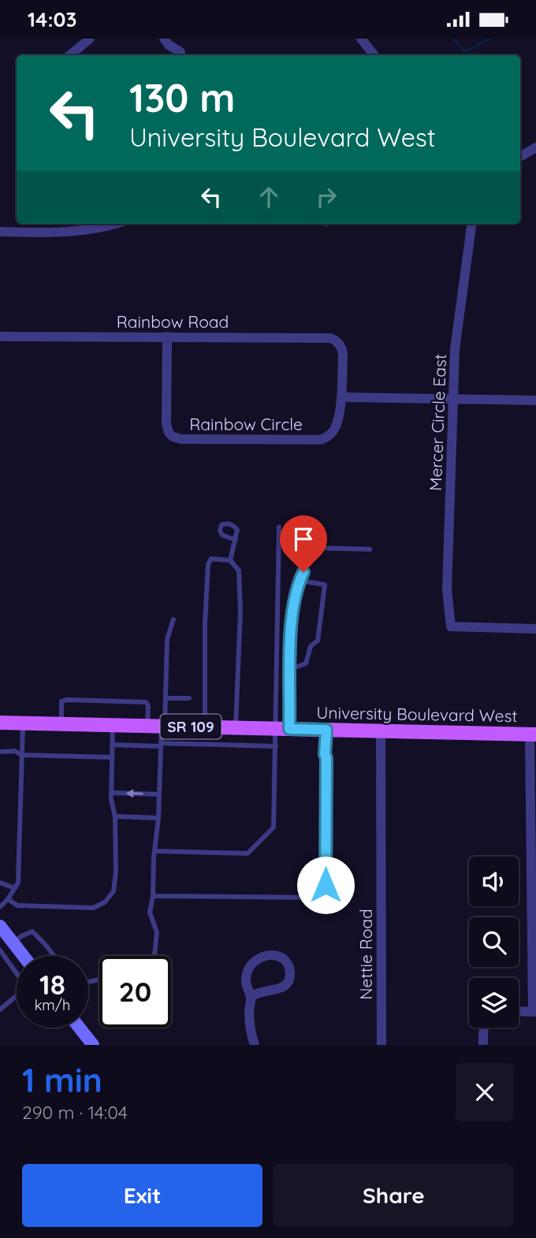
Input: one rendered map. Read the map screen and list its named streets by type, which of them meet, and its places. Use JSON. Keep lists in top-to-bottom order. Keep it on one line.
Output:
{"streets":{"main road":["University Boulevard West","SR 109"],"street":["Rainbow Road","Mercer Circle East","Rainbow Circle","Nettie Road"]},"crossings":[["Rainbow Road","Rainbow Circle"],["University Boulevard West","Nettie Road"]],"page":{"status":"14:03","turn":["130 m","University Boulevard West"],"speed":"18 km/h","limit":"20","heading":["1 min","290 m · 14:04"],"buttons":["Exit","Share"]}}
